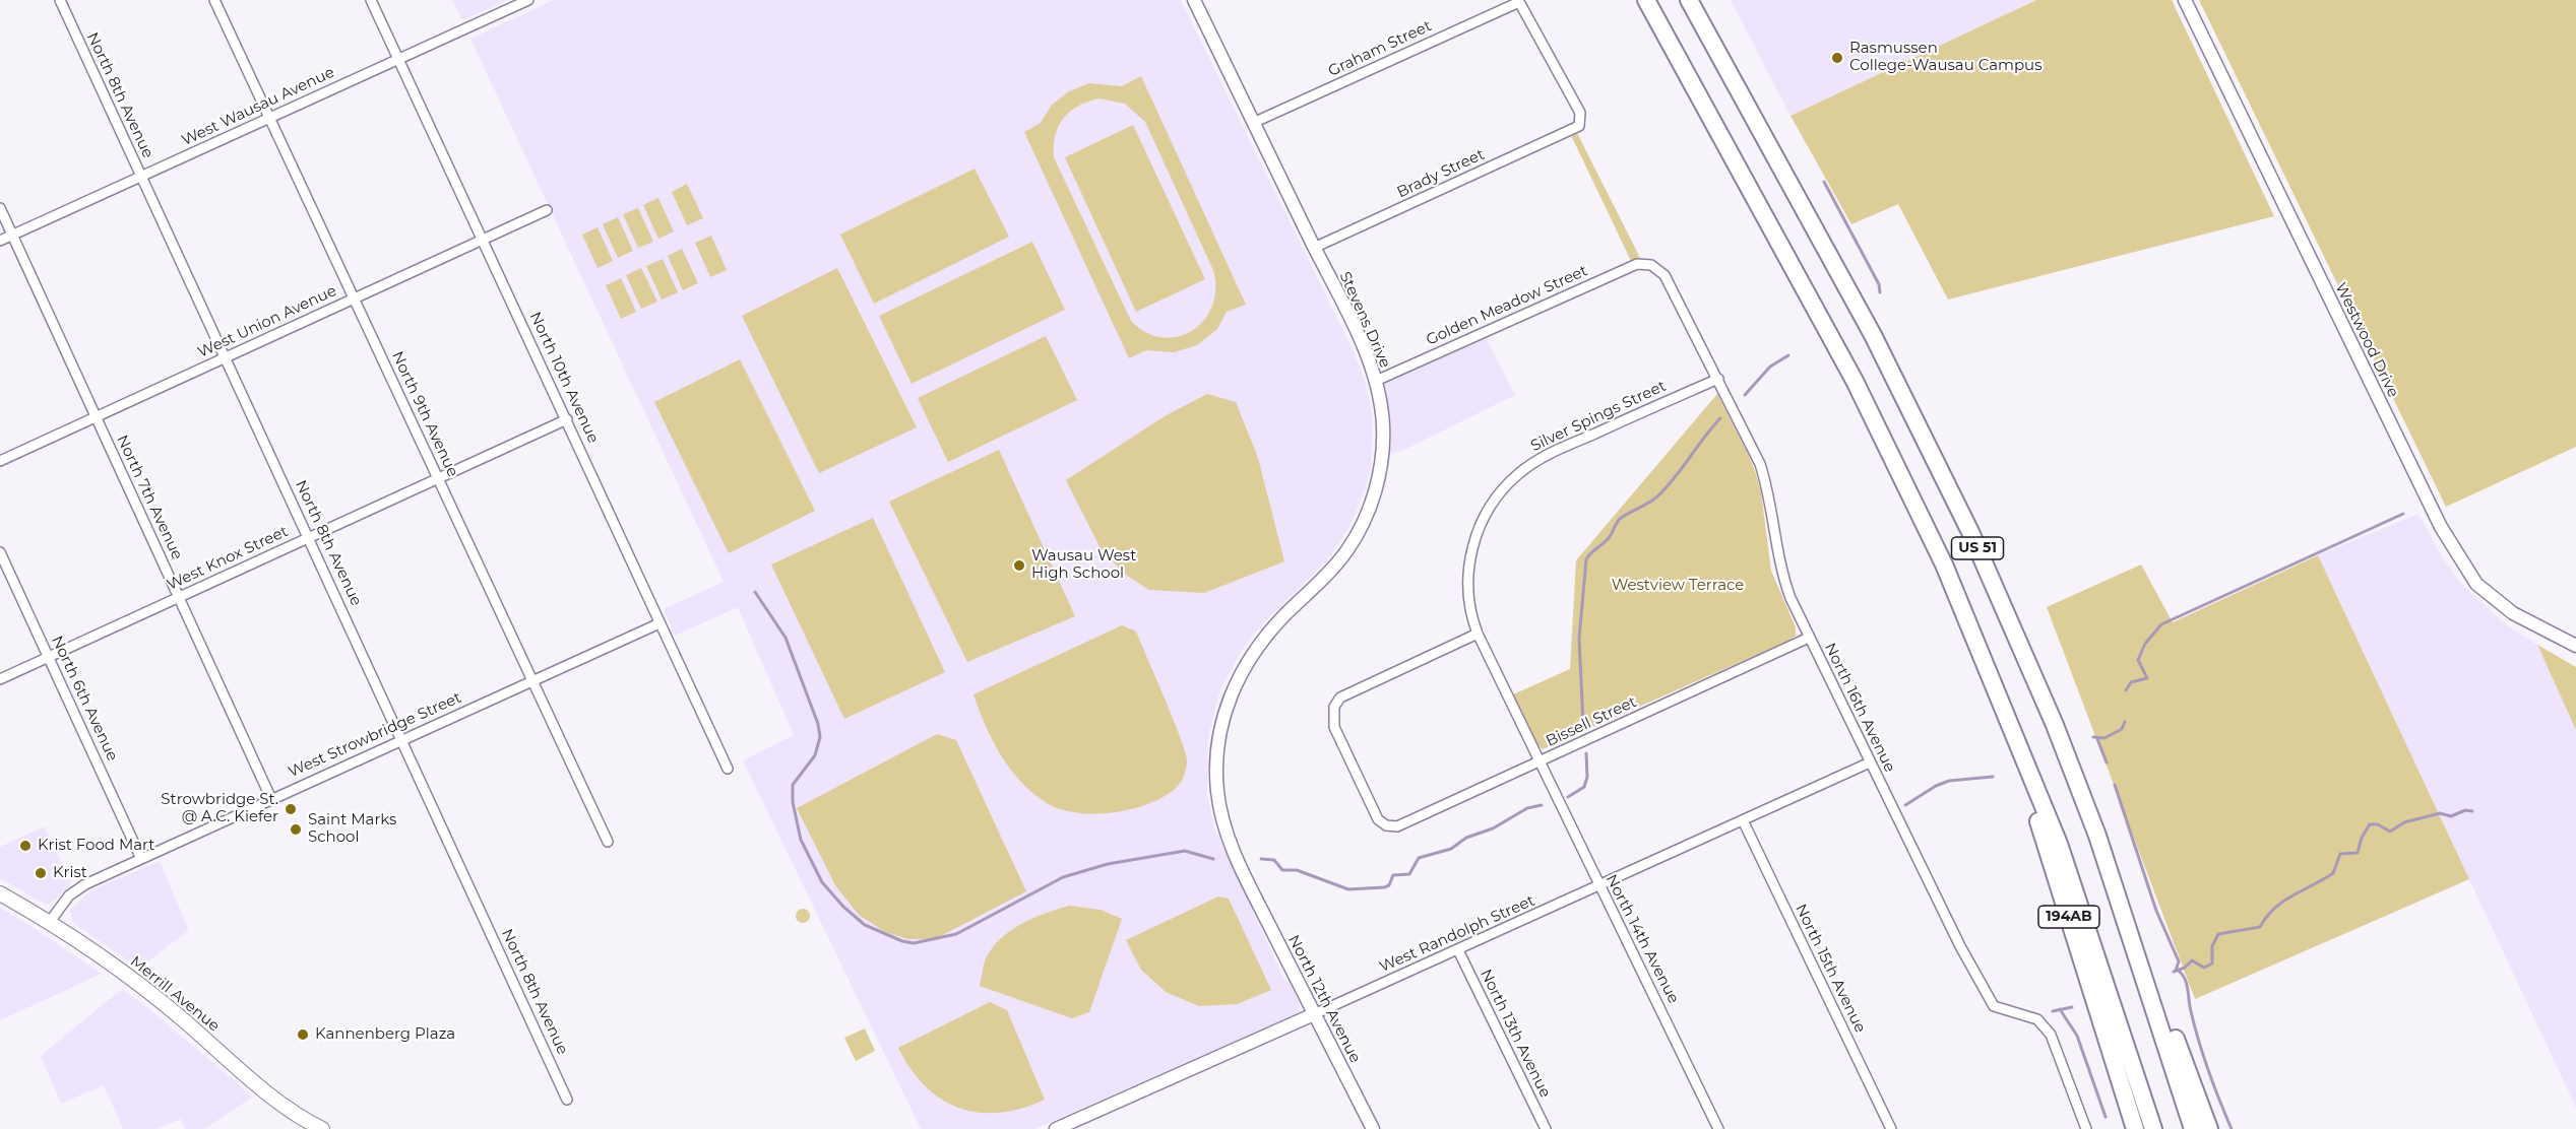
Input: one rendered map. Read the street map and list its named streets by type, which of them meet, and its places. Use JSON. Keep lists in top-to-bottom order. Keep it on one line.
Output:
{"streets":{"highway":["US 51","194AB"],"main road":["Merrill Avenue"],"street":["Graham Street","North 8th Avenue","West Wausau Avenue","Brady Street","Golden Meadow Street","Stevens Drive","West Union Avenue","Westwood Drive","North 10th Avenue","North 9th Avenue","Silver Spings Street","North 7th Avenue","West Knox Street","North 6th Avenue","North 16th Avenue","Bissell Street","West Strowbridge Street","West Randolph Street","North 14th Avenue","North 15th Avenue","North 12th Avenue","North 13th Avenue"]},"crossings":[["Graham Street","Brady Street"],["Graham Street","Stevens Drive"],["North 8th Avenue","West Wausau Avenue"],["North 8th Avenue","West Union Avenue"],["North 8th Avenue","West Knox Street"],["North 8th Avenue","West Strowbridge Street"],["West Wausau Avenue","North 10th Avenue"],["West Wausau Avenue","North 9th Avenue"],["West Wausau Avenue","North 7th Avenue"],["Brady Street","Stevens Drive"],["Golden Meadow Street","Stevens Drive"],["Golden Meadow Street","North 16th Avenue"],["Stevens Drive","North 12th Avenue"],["West Union Avenue","North 10th Avenue"],["West Union Avenue","North 9th Avenue"],["West Union Avenue","North 7th Avenue"],["North 10th Avenue","West Knox Street"],["North 10th Avenue","West Strowbridge Street"],["North 9th Avenue","West Knox Street"],["North 9th Avenue","West Strowbridge Street"],["Silver Spings Street","North 16th Avenue"],["Silver Spings Street","Bissell Street"],["Silver Spings Street","North 14th Avenue"],["North 7th Avenue","West Knox Street"],["North 7th Avenue","West Strowbridge Street"],["US 51","194AB"],["West Knox Street","North 6th Avenue"],["North 6th Avenue","West Strowbridge Street"],["North 16th Avenue","Bissell Street"],["North 16th Avenue","West Randolph Street"],["Bissell Street","North 14th Avenue"],["West Strowbridge Street","Merrill Avenue"],["West Randolph Street","North 14th Avenue"],["West Randolph Street","North 15th Avenue"],["West Randolph Street","North 12th Avenue"],["West Randolph Street","North 13th Avenue"]],"parks":["Westview Terrace"],"places":["Rasmussen College-Wausau Campus","Wausau West High School","Strowbridge St. @ A.C. Kiefer","Saint Marks School","Krist Food Mart","Krist","Kannenberg Plaza"]}
